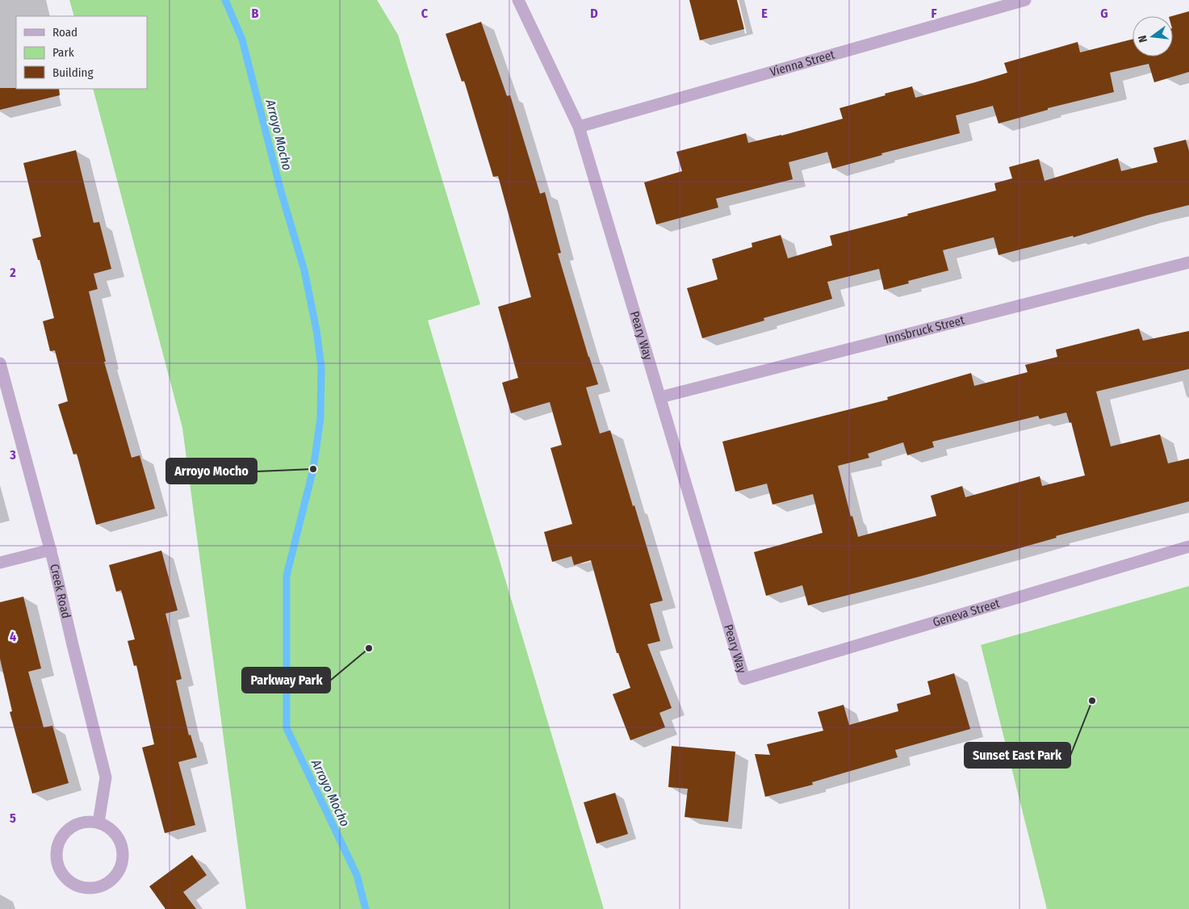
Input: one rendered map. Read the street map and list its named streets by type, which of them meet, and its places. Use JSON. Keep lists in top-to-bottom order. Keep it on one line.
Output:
{"streets":{"street":["Vienna Street","Innsbruck Street","Peary Way","Creek Road","Geneva Street"]},"crossings":[["Vienna Street","Peary Way"],["Innsbruck Street","Peary Way"],["Peary Way","Geneva Street"]],"water":["Arroyo Mocho"],"places":["Arroyo Mocho","Parkway Park","Sunset East Park"],"legend":["Road","Park","Building"],"north":"left","grid":{"columns":["B","C","D","E","F","G"],"rows":["2","3","4","5"]}}
